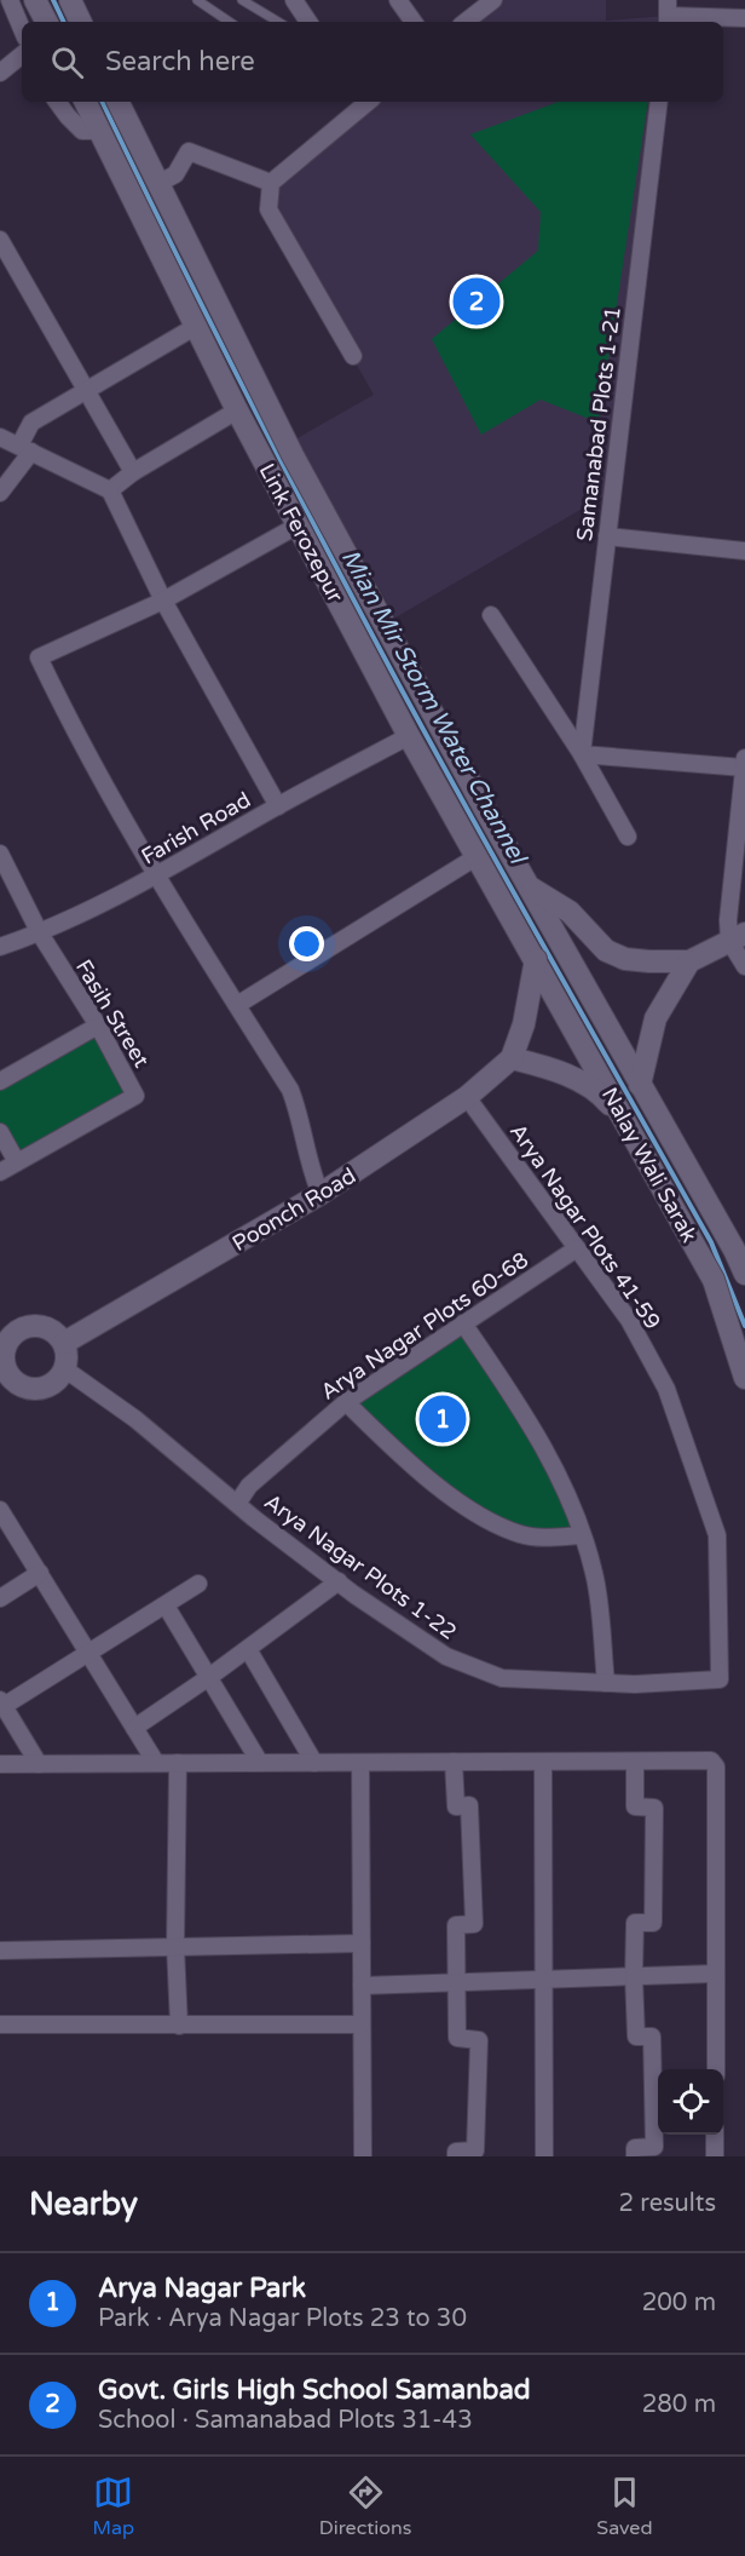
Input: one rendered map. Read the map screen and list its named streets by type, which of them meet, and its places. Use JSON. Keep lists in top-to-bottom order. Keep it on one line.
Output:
{"streets":{"main road":["Link Ferozepur","Nalay Wali Sarak","Poonch Road"],"street":["Samanabad Plots 1-21","Farish Road","Fasih Street","Arya Nagar Plots 41-59","Arya Nagar Plots 60-68","Arya Nagar Plots 1-22"]},"crossings":[["Link Ferozepur","Farish Road"],["Link Ferozepur","Nalay Wali Sarak"],["Link Ferozepur","Poonch Road"],["Farish Road","Fasih Street"],["Nalay Wali Sarak","Poonch Road"],["Poonch Road","Arya Nagar Plots 41-59"],["Poonch Road","Arya Nagar Plots 1-22"],["Arya Nagar Plots 41-59","Arya Nagar Plots 60-68"],["Arya Nagar Plots 41-59","Arya Nagar Plots 1-22"],["Arya Nagar Plots 60-68","Arya Nagar Plots 1-22"]],"water":["Mian Mir Storm Water Channel"],"page":{"search":"Search here","pins":["2","1"],"heading":["Nearby","2 results"],"list":[{"mark":"1","name":"Arya Nagar Park","note":"Park · Arya Nagar Plots 23 to 30","value":"200 m"},{"mark":"2","name":"Govt. Girls High School Samanbad","note":"School · Samanabad Plots 31-43","value":"280 m"}],"nav":["Map","Directions","Saved"]}}
